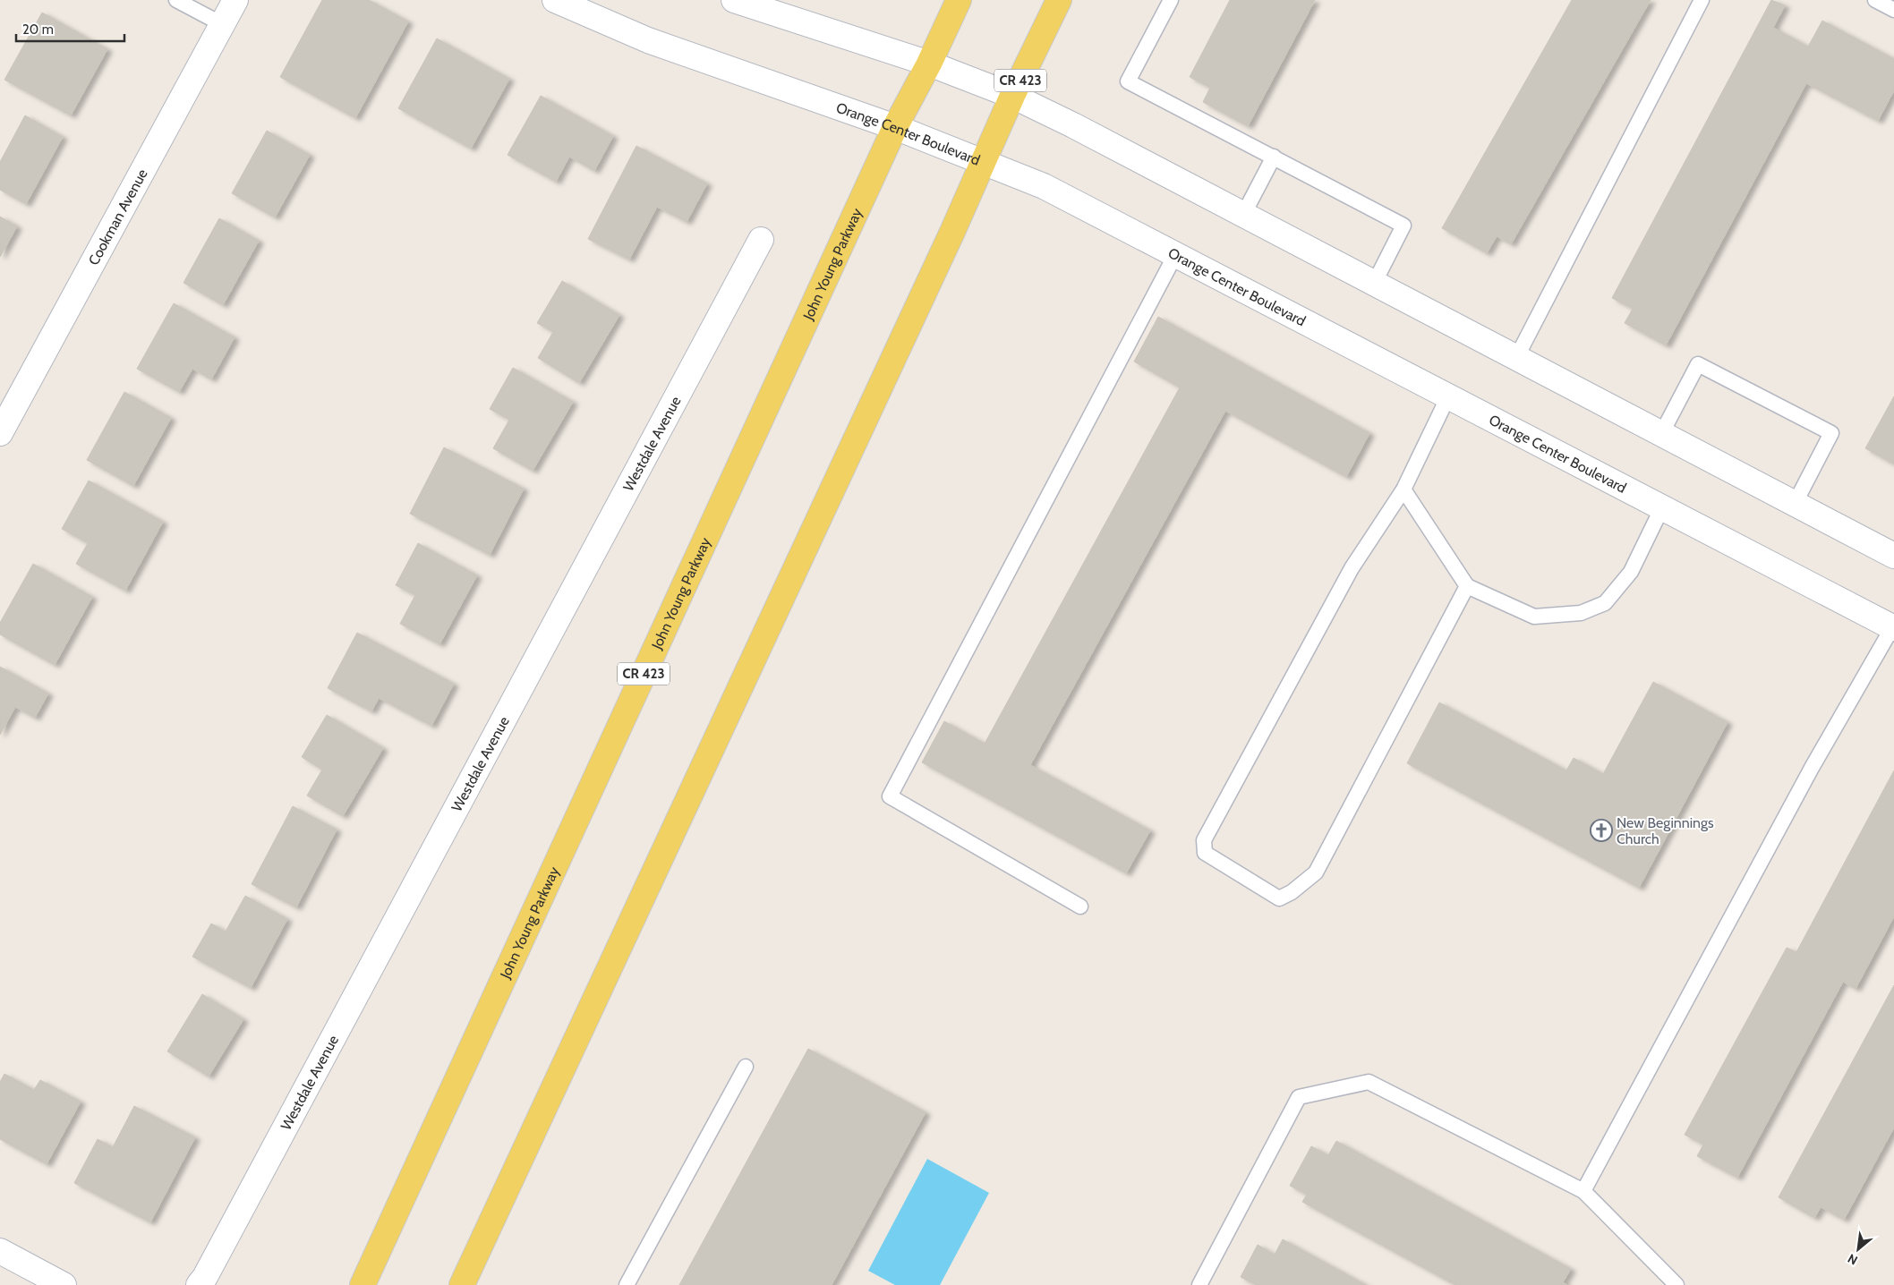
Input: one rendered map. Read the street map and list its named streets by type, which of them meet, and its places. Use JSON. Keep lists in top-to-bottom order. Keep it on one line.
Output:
{"streets":{"main road":["CR 423","John Young Parkway"],"street":["Orange Center Boulevard","Cookman Avenue","Westdale Avenue"]},"crossings":[["CR 423","Orange Center Boulevard"],["Orange Center Boulevard","John Young Parkway"]],"places":{"church":["New Beginnings Church"]},"scale_bar":"20 m","north":"bottom left"}
